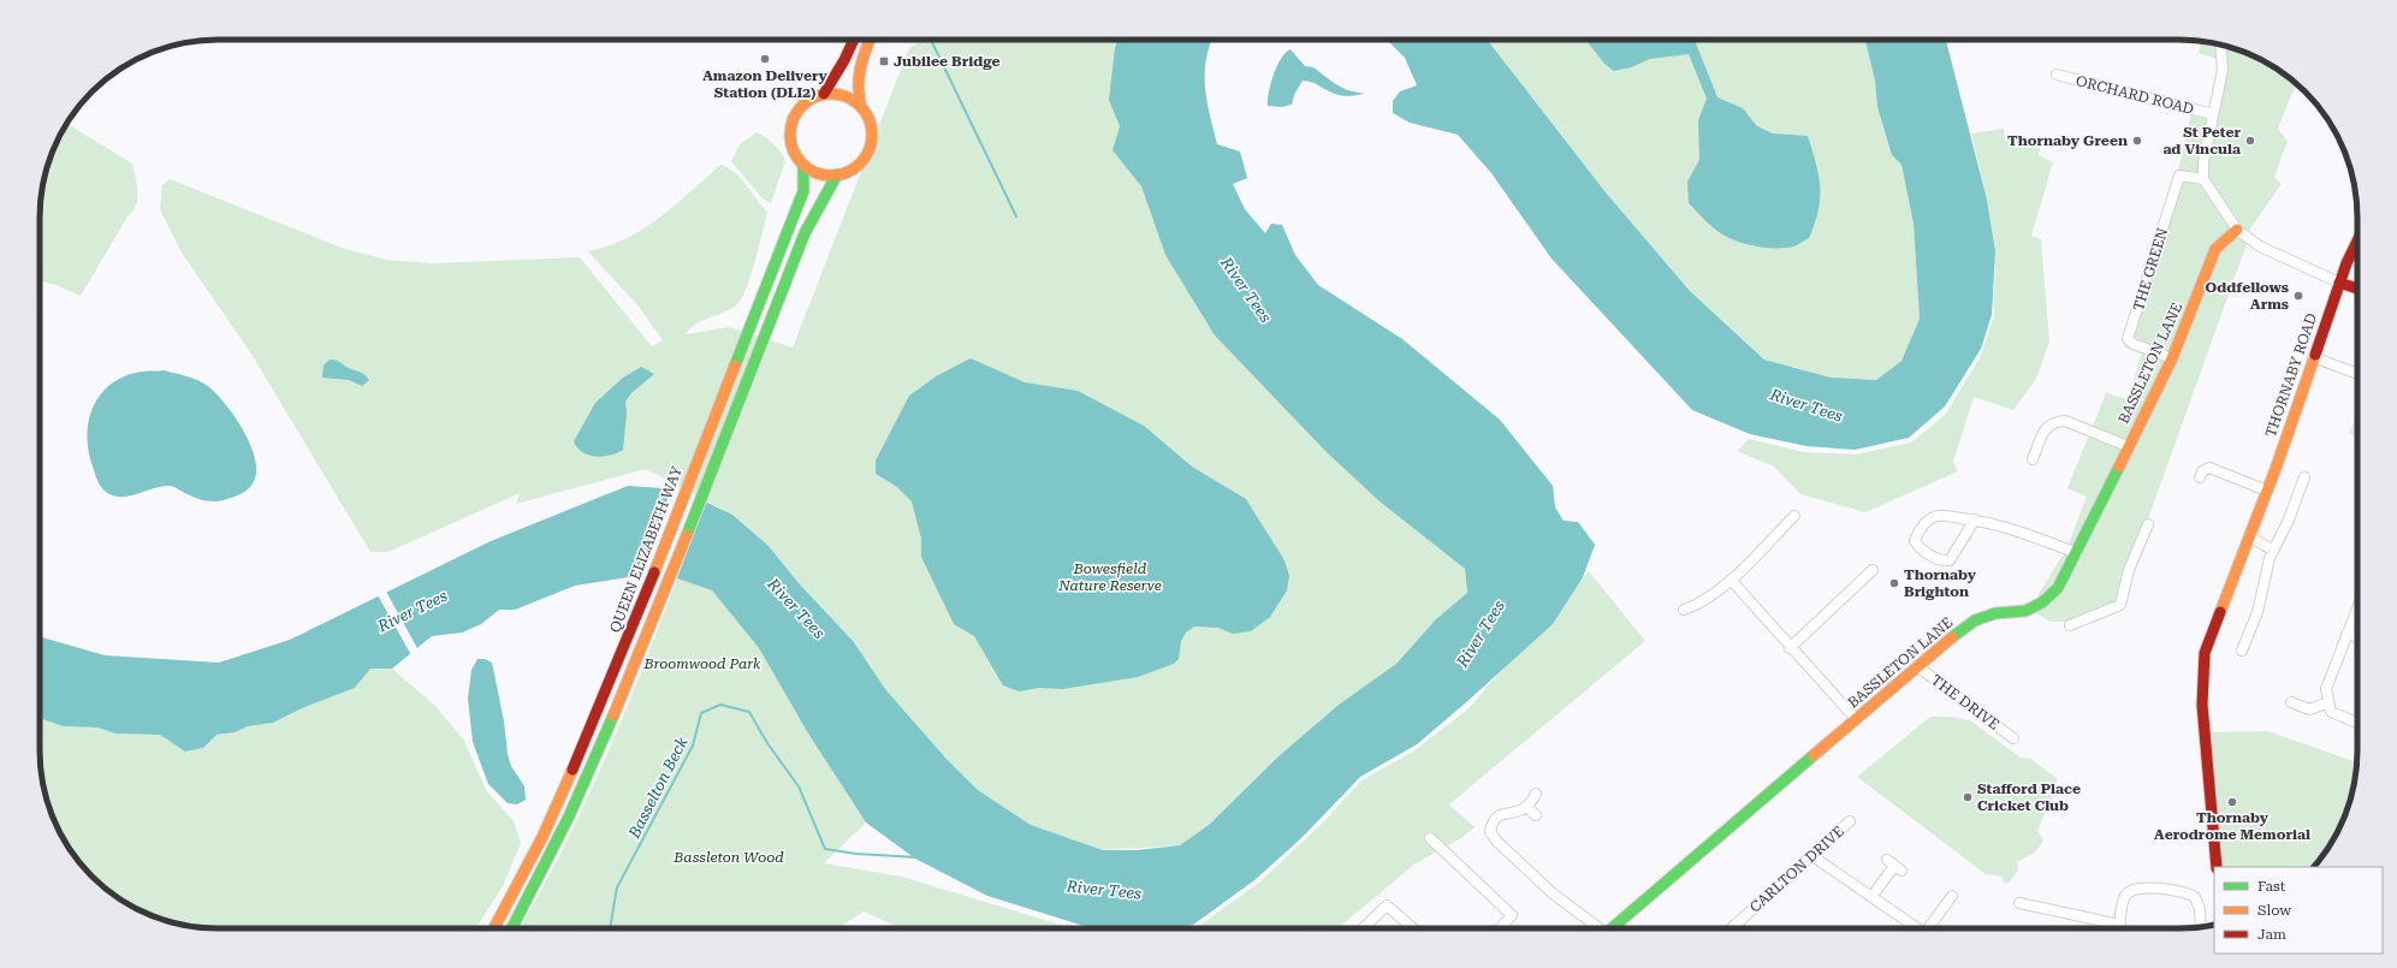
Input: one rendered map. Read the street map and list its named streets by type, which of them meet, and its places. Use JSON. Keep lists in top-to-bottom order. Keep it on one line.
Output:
{"streets":{"street":["ORCHARD ROAD","THE GREEN","BASSLETON LANE","THORNABY ROAD","QUEEN ELIZABETH WAY","THE DRIVE","CARLTON DRIVE"]},"crossings":[["THE GREEN","BASSLETON LANE"],["BASSLETON LANE","THE DRIVE"]],"water":["River Tees","Basselton Beck"],"parks":["Bowesfield Nature Reserve","Broomwood Park","Bassleton Wood"],"places":{"other":["Amazon Delivery Station (DLI2)","Thornaby Green","St Peter ad Vincula","Oddfellows Arms","Thornaby Brighton","Stafford Place Cricket Club","Thornaby Aerodrome Memorial"],"transit":["Jubilee Bridge"]},"legend":["Fast","Slow","Jam"]}
